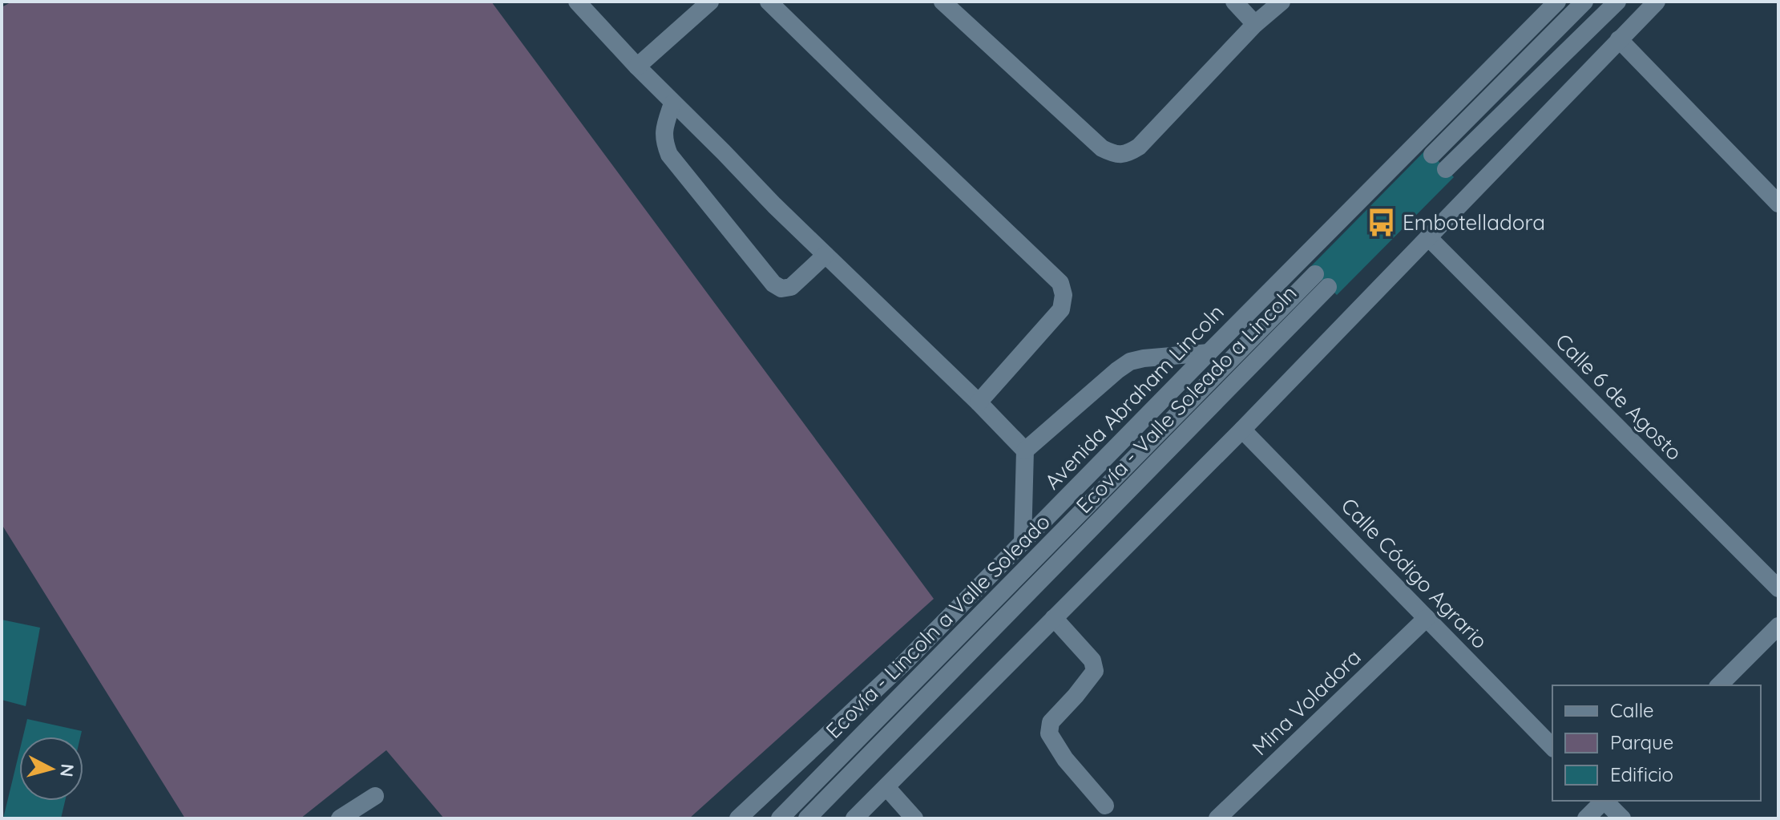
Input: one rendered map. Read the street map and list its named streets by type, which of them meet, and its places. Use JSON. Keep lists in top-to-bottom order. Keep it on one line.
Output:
{"streets":{"main road":["Avenida Abraham Lincoln","Calle 6 de Agosto","Ecovía - Valle Soleado a Lincoln","Calle Código Agrario","Ecovía - Lincoln a Valle Soleado","Mina Voladora"]},"crossings":[["Ecovía - Valle Soleado a Lincoln","Ecovía - Lincoln a Valle Soleado"],["Calle Código Agrario","Mina Voladora"]],"places":{"bus stop":["Embotelladora"]},"legend":["Calle","Parque","Edificio"],"north":"right"}
